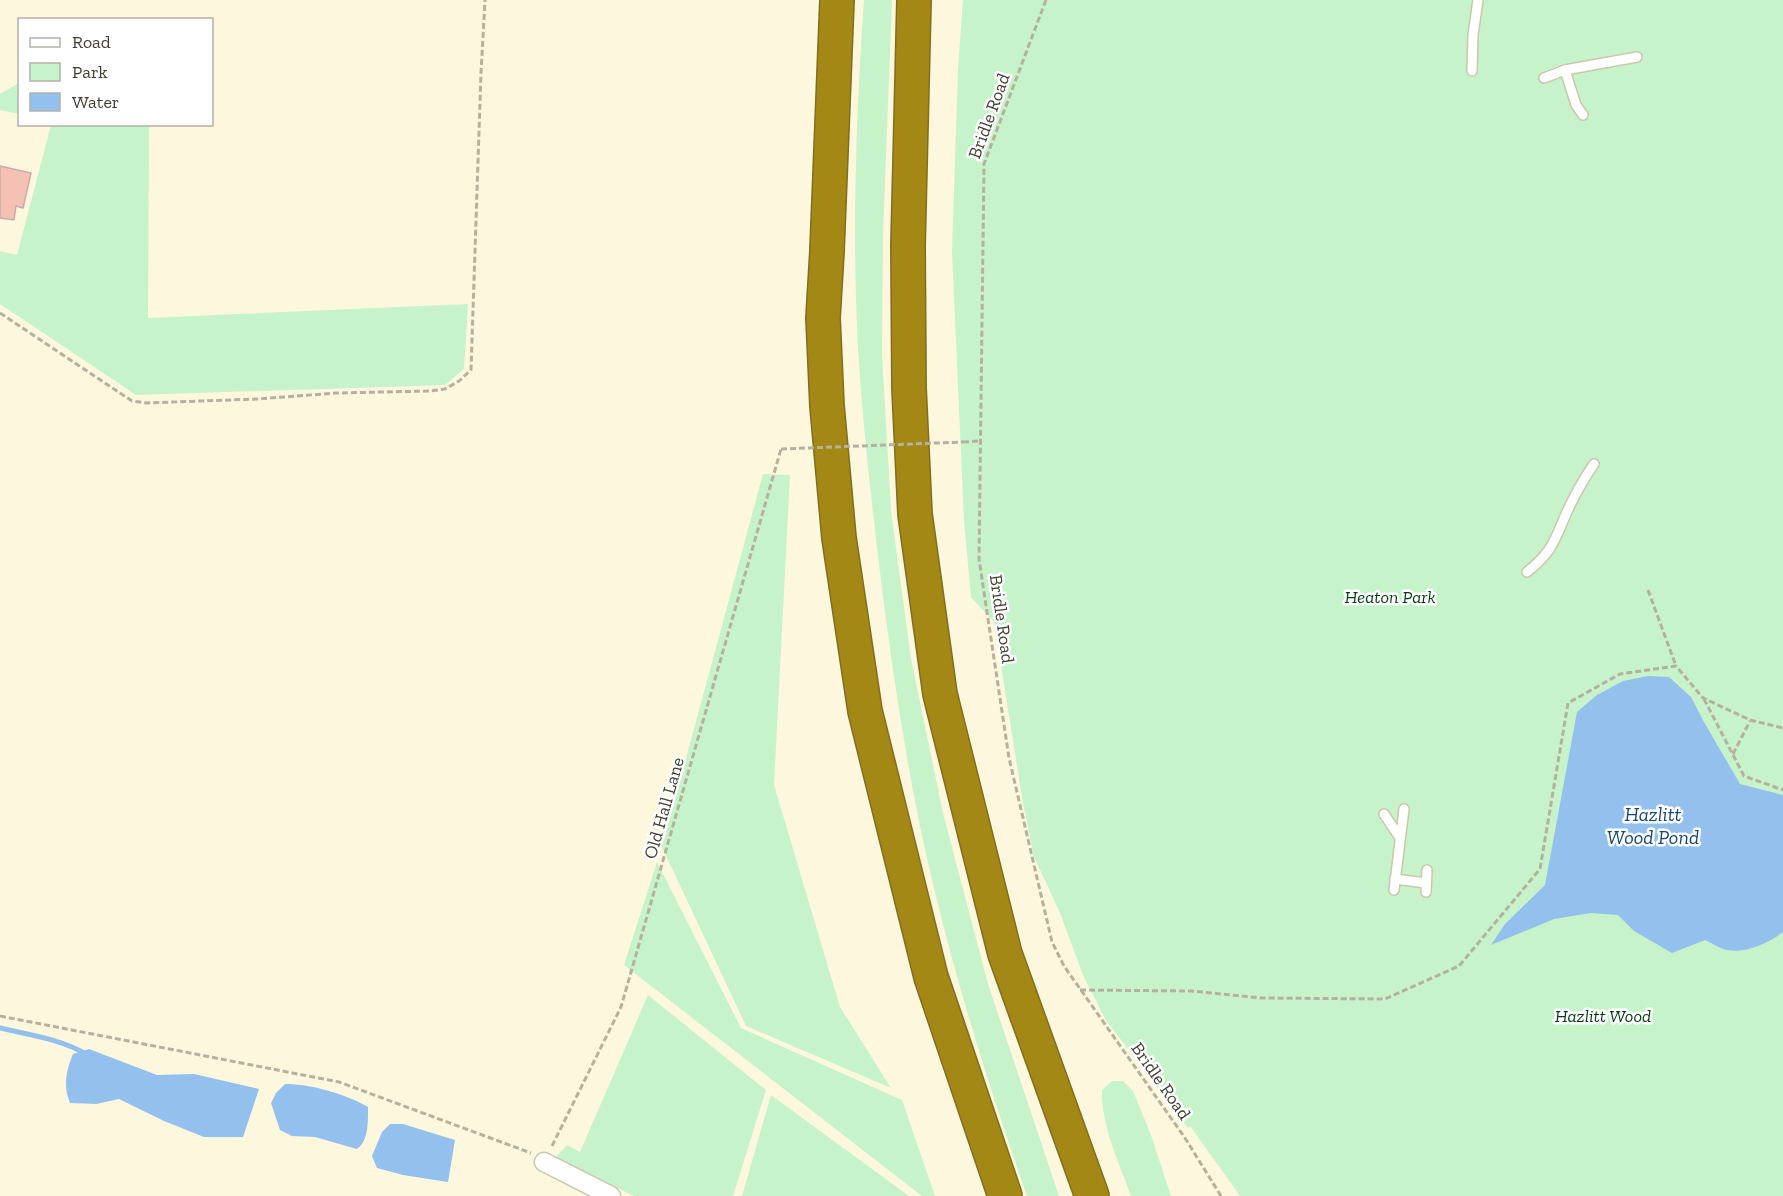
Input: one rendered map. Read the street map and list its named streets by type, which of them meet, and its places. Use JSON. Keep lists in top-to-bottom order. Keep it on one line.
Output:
{"streets":{"path":["Bridle Road","Old Hall Lane"]},"crossings":[["Bridle Road","Old Hall Lane"]],"water":["Hazlitt Wood Pond"],"parks":["Heaton Park","Hazlitt Wood"],"legend":["Road","Park","Water"]}
